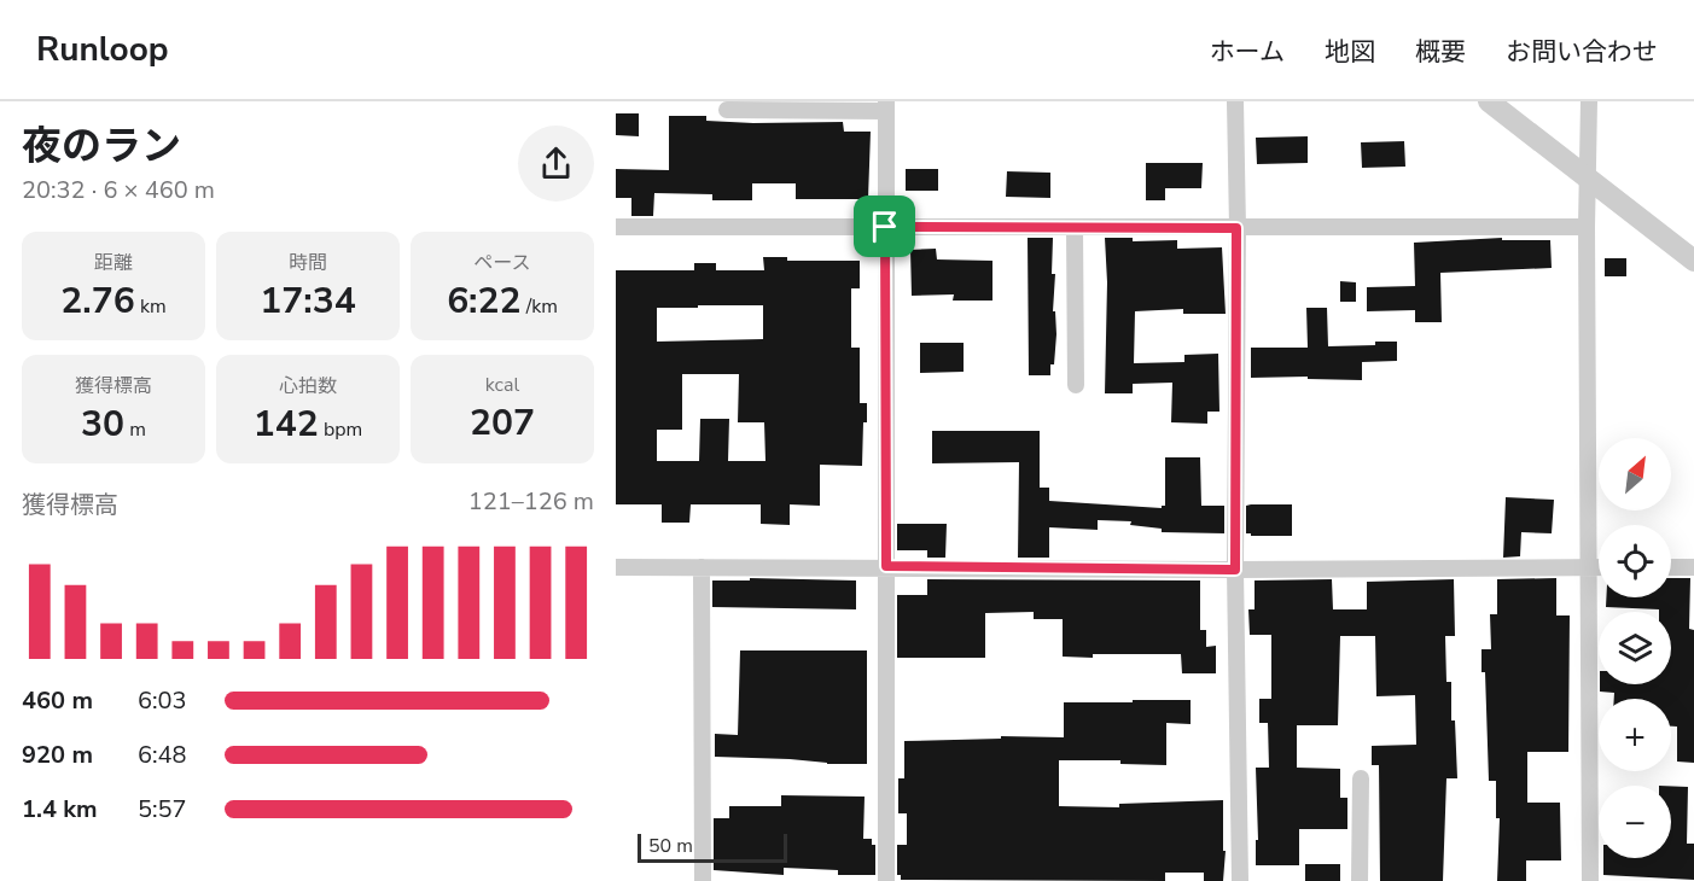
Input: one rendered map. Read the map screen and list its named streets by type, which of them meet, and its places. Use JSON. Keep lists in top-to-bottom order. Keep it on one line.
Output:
{"scale_bar":"50 m","north":"top right","page":{"header":"Runloop","nav":["ホーム","地図","概要","お問い合わせ"],"heading":["夜のラン","20:32 · 6 × 460 m"],"stats":[["距離","2.76 km"],["時間","17:34"],["ペース","6:22 /km"],["獲得標高","30 m"],["心拍数","142 bpm"],["kcal","207"]],"map_buttons":["+","−"],"chart":["獲得標高","121–126 m"],"list":[{"name":"460 m","note":"6:03"},{"name":"920 m","note":"6:48"},{"name":"1.4 km","note":"5:57"}],"scale":"50 m"}}
